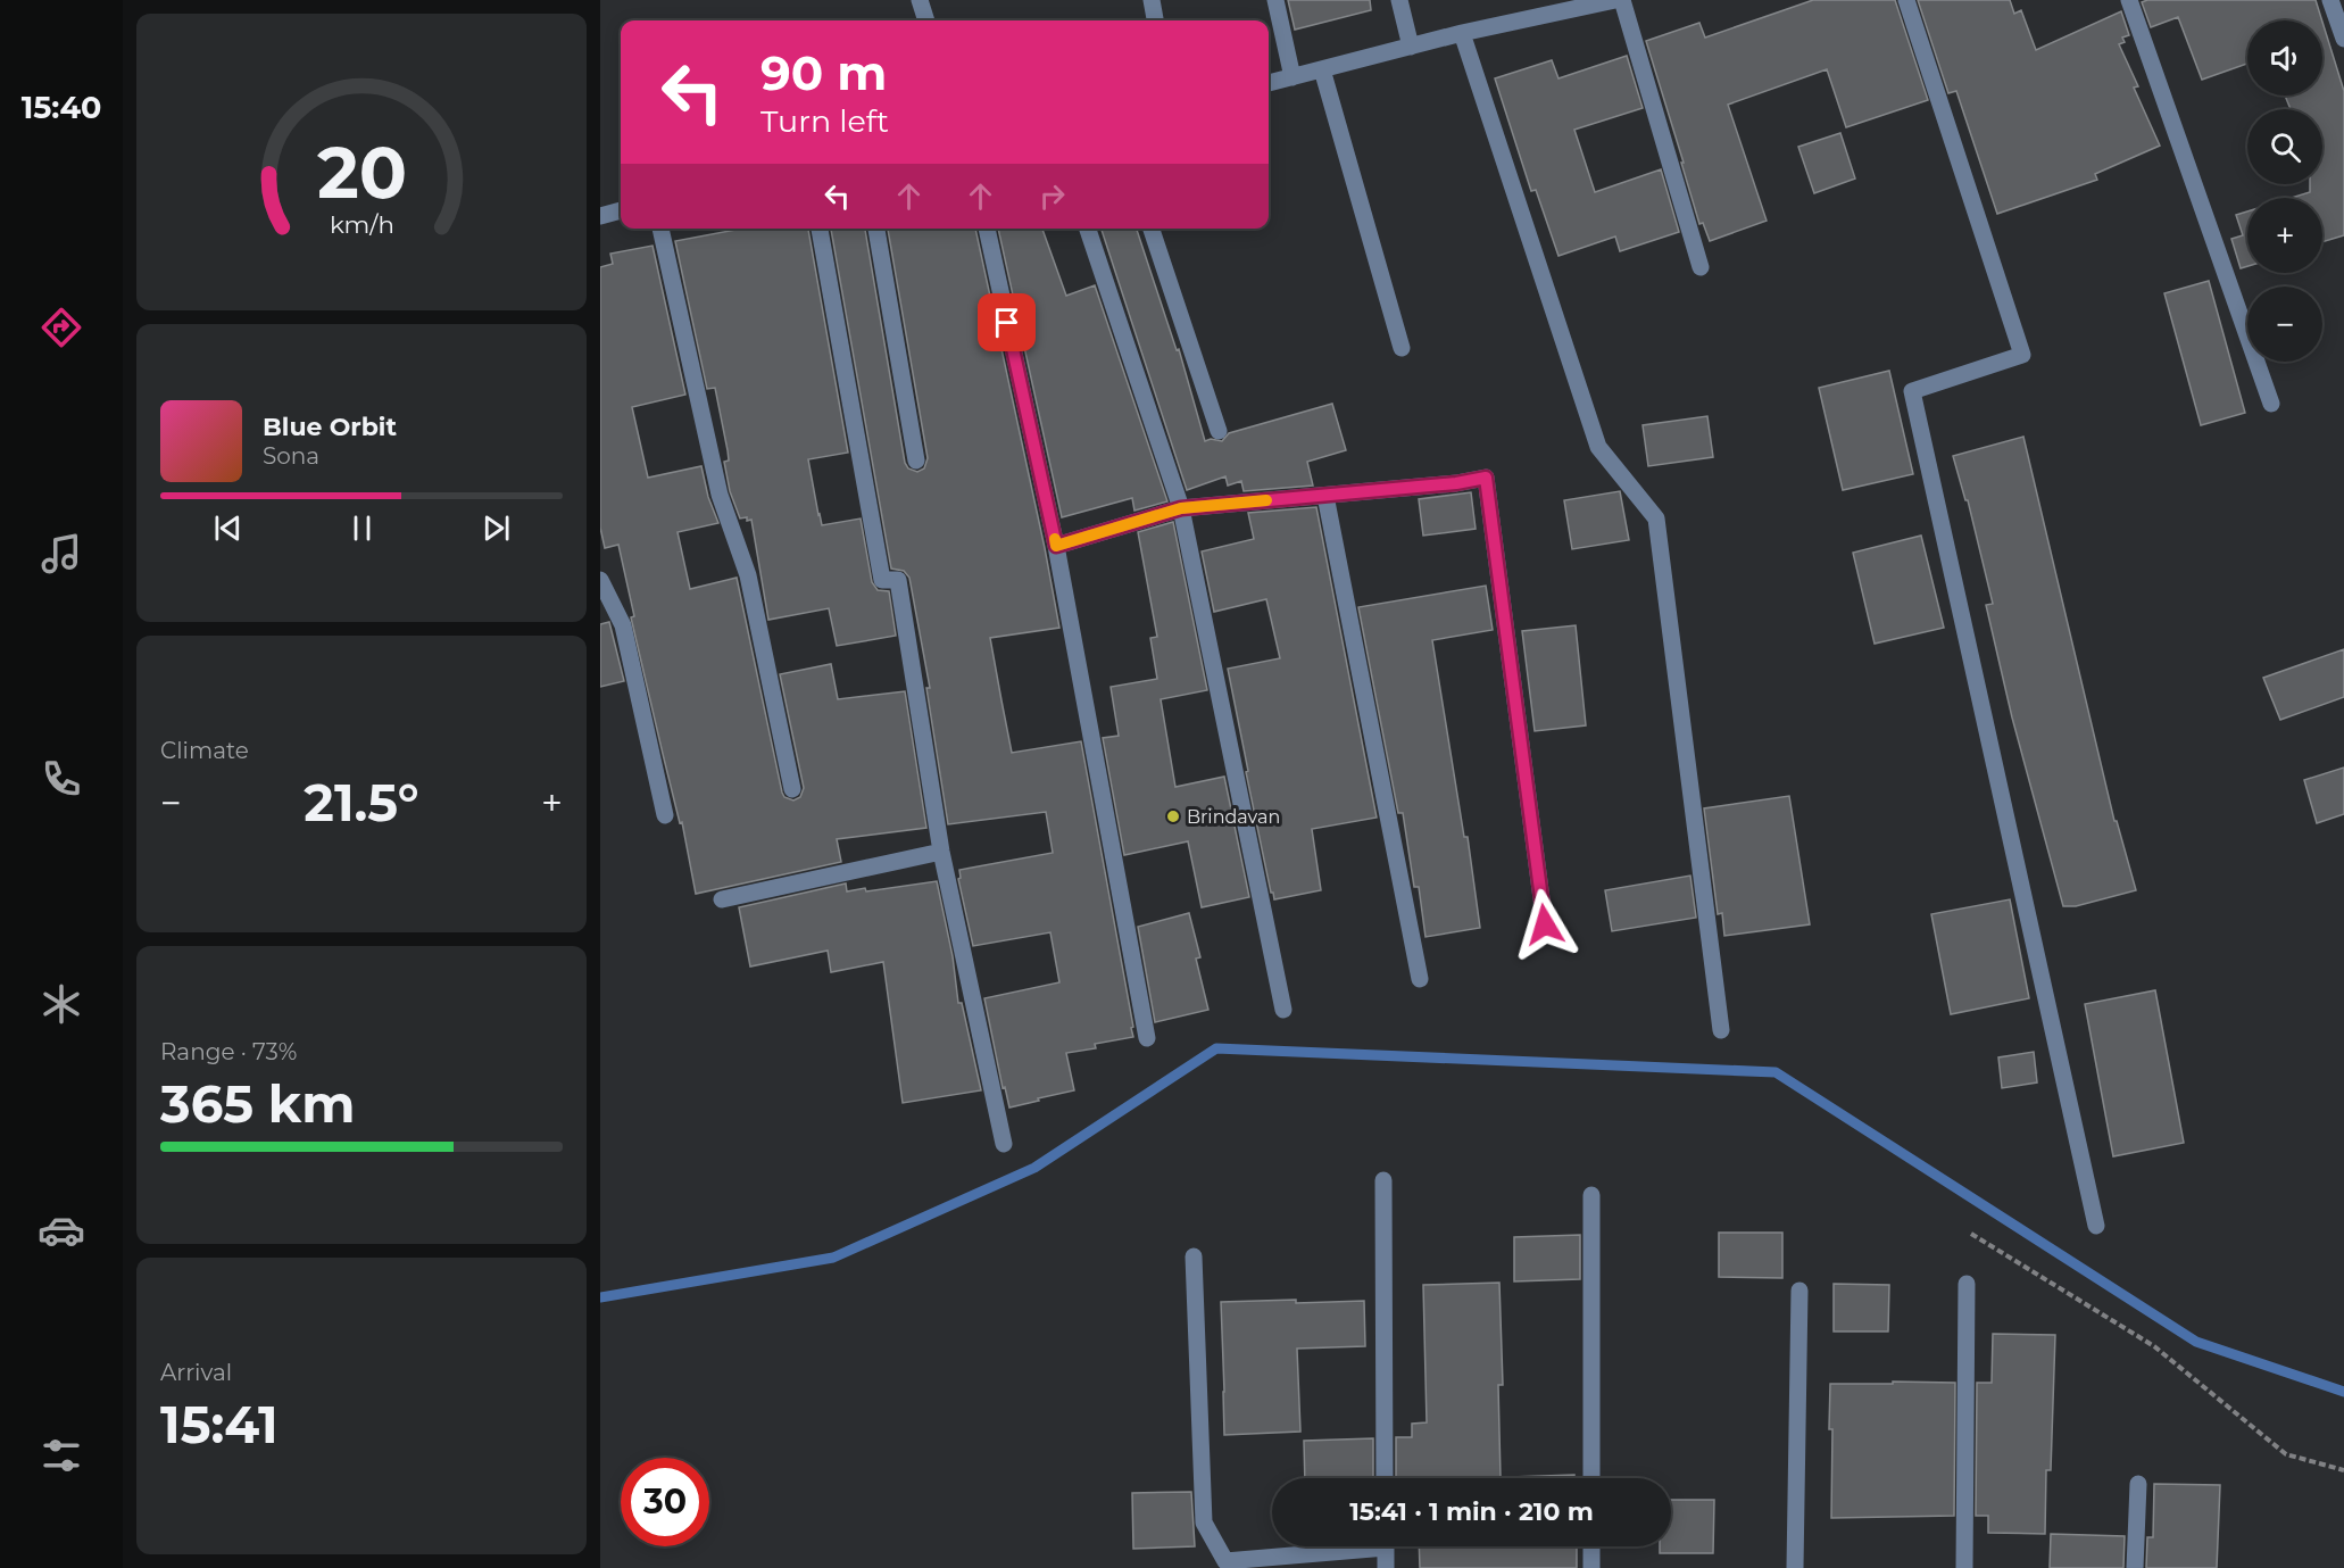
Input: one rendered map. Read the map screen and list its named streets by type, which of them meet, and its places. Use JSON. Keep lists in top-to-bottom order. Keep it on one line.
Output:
{"places":["Brindavan"],"page":{"tabs":"15:40","map_buttons":["+","−"],"turn":["90 m","Turn left"],"song":["Blue Orbit","Sona"],"tile":["Climate",["Range · 73%","365 km"],["Arrival","15:41"]],"heat":["−","21.5°","+"],"limit":"30","trip":"15:41 · 1 min · 210 m","gauge":["20","km/h"]}}
